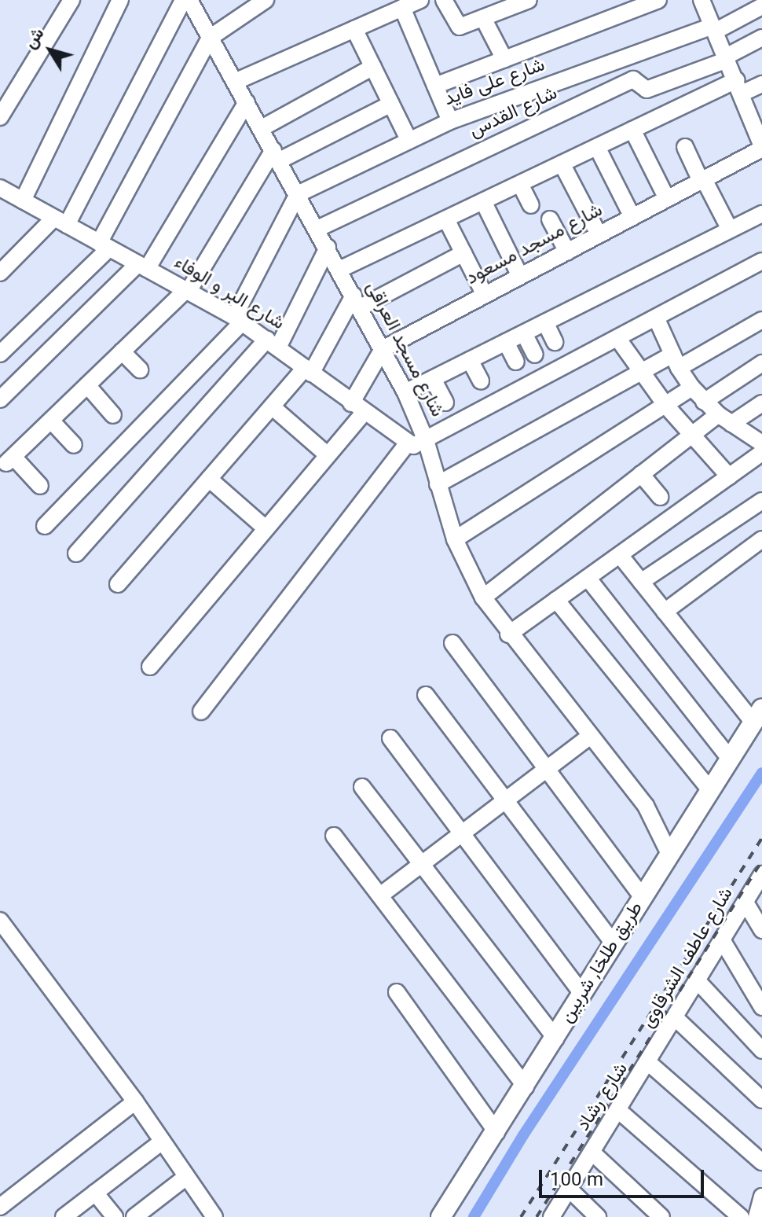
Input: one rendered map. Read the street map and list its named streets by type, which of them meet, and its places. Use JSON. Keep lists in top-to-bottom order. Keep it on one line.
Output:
{"streets":{"main road":["طريق طلخا, شربين"],"street":["شارع على فايد","شارع القدس","شارع مسجد مسعود","شارع البر و الوفاء","شارع مسجد العراقى","شارع عاطف الشرقاوى","شارع رشاد"]},"crossings":[["شارع على فايد","شارع مسجد العراقى"],["شارع القدس","شارع مسجد العراقى"],["شارع مسجد مسعود","شارع مسجد العراقى"],["شارع مسجد العراقى","طريق طلخا, شربين"],["شارع عاطف الشرقاوى","شارع رشاد"]],"scale_bar":"100 m","north":"top left"}
